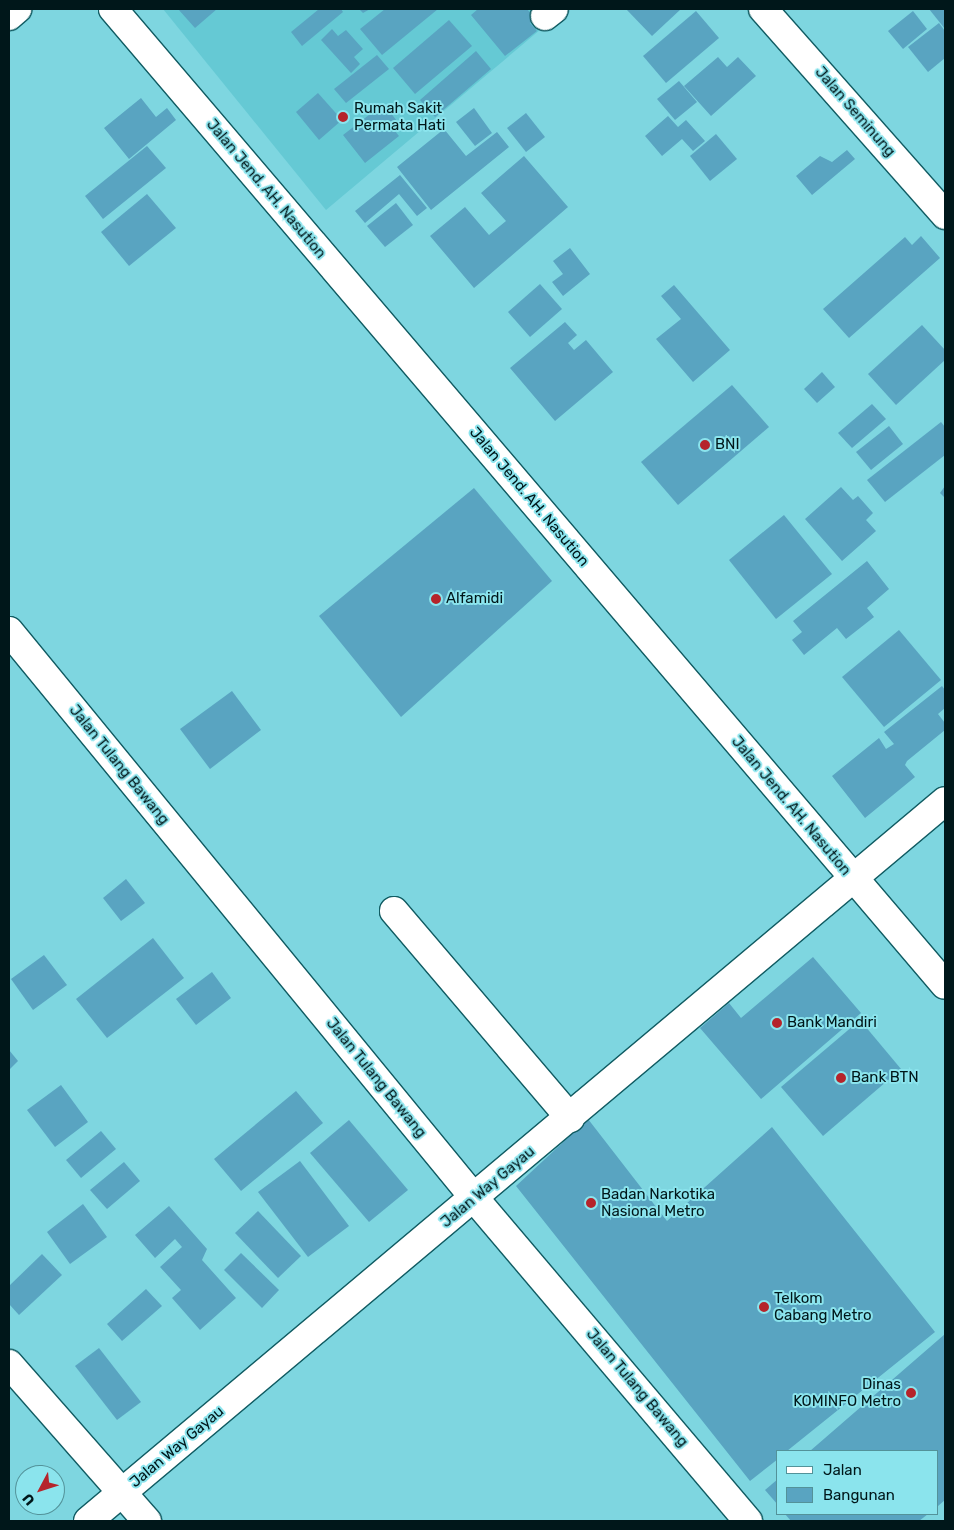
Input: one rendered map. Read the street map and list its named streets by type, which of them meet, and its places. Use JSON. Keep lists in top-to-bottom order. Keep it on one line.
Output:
{"streets":{"main road":["Jalan Seminung","Jalan Jend. AH. Nasution","Jalan Tulang Bawang","Jalan Way Gayau"]},"crossings":[["Jalan Jend. AH. Nasution","Jalan Way Gayau"],["Jalan Tulang Bawang","Jalan Way Gayau"]],"places":["Rumah Sakit Permata Hati","BNI","Alfamidi","Bank Mandiri","Bank BTN","Badan Narkotika Nasional Metro","Telkom Cabang Metro","Dinas KOMINFO Metro"],"legend":["Jalan","Bangunan"],"north":"bottom left"}
